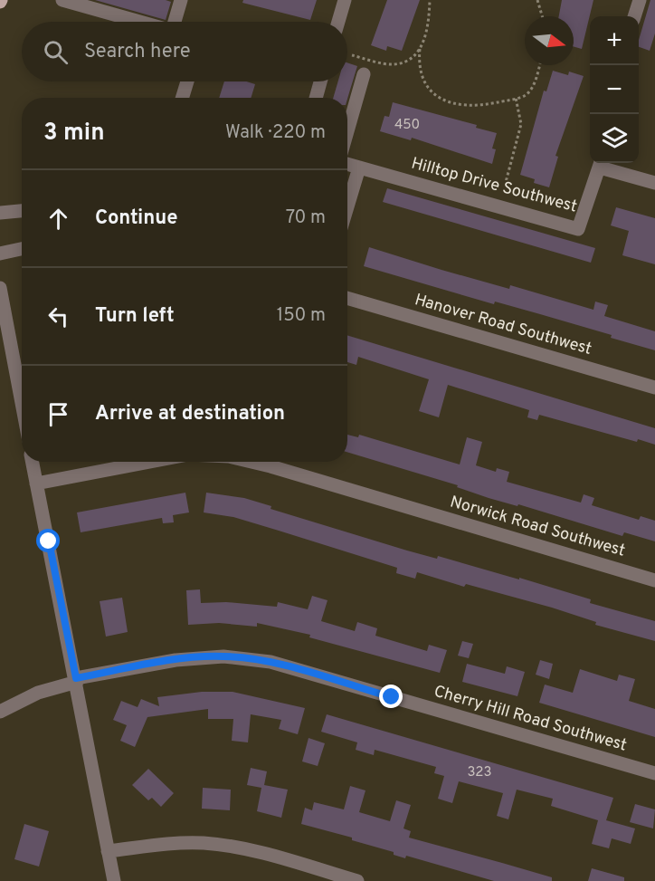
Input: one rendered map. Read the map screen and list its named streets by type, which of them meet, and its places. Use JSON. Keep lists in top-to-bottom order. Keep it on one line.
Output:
{"streets":{"street":["Hilltop Drive Southwest","Hanover Road Southwest","Norwick Road Southwest","Cherry Hill Road Southwest"]},"house_numbers":["450","323"],"north":"right","page":{"map_buttons":["+","−"],"search":"Search here","heading":["3 min","Walk · 220 m"],"list":[["Continue","70 m"],["Turn left","150 m"],"Arrive at destination"]}}
